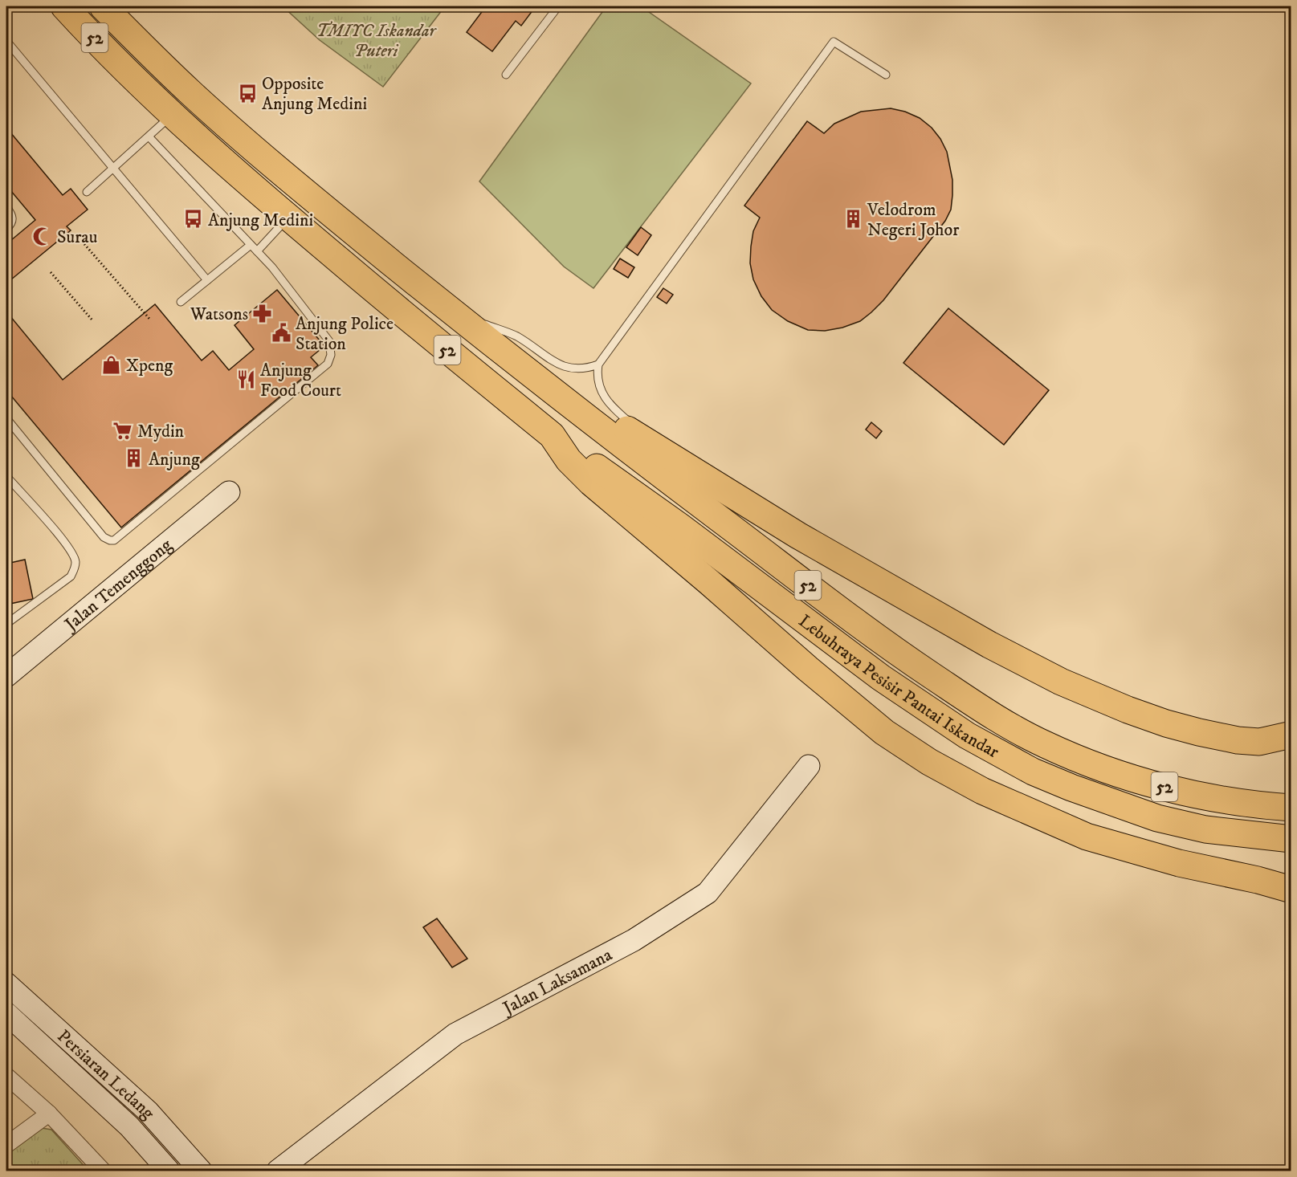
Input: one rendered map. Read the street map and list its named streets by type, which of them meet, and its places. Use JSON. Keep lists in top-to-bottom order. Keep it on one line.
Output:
{"streets":{"highway":["52","Lebuhraya Pesisir Pantai Iskandar"],"street":["Jalan Temenggong","Jalan Laksamana","Persiaran Ledang"]},"crossings":[["52","Lebuhraya Pesisir Pantai Iskandar"]],"parks":["TMIYC Iskandar Puteri"],"places":{"bus stop":["Opposite Anjung Medini","Anjung Medini"],"building":["Velodrom Negeri Johor","Anjung"],"mosque":["Surau"],"pharmacy":["Watsons"],"public building":["Anjung Police Station"],"shop":["Xpeng"],"restaurant":["Anjung Food Court"],"supermarket":["Mydin"]}}
